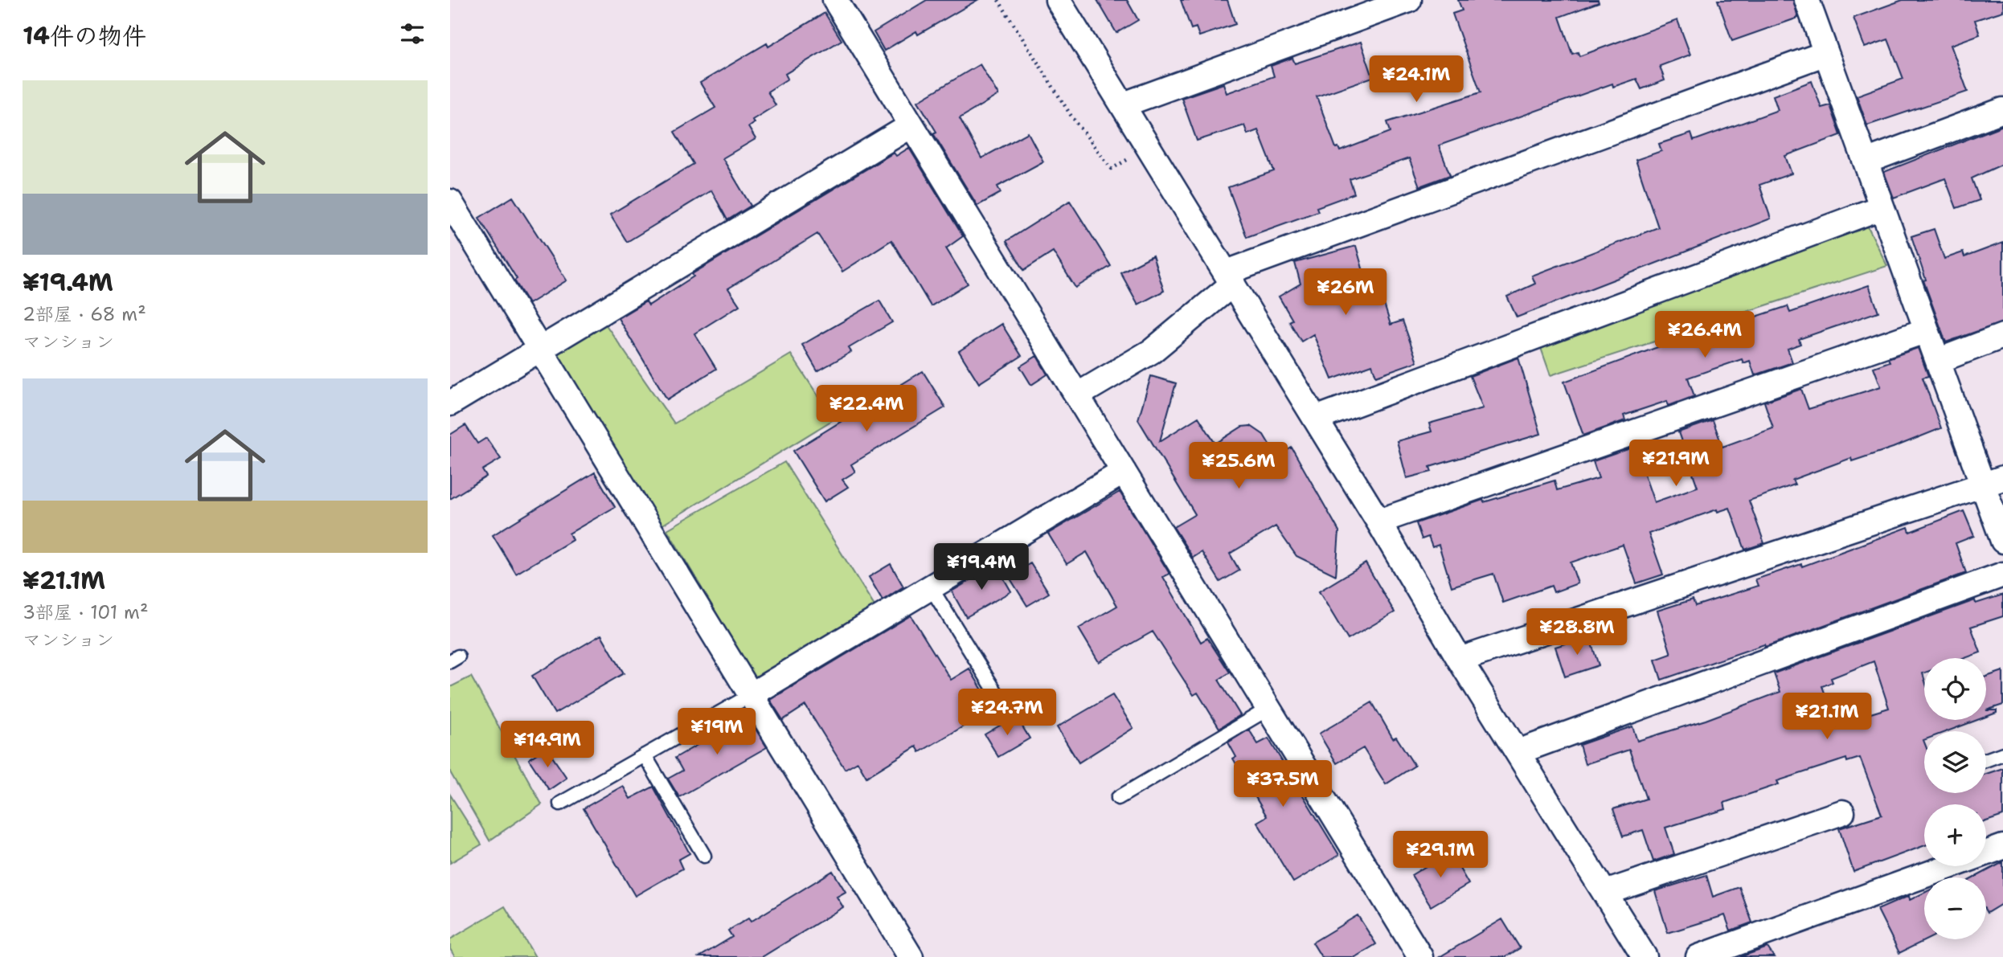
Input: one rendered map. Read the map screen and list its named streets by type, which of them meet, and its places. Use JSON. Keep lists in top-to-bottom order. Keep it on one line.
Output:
{"page":{"heading":"14件の物件","price":["¥24.1M","¥26M","¥26.4M","¥22.4M","¥21.9M","¥25.6M","¥19.4M","¥28.8M","¥24.7M","¥21.1M","¥19M","¥14.9M","¥37.5M","¥29.1M"],"list":[{"name":"¥19.4M","note":"2部屋 · 68 m² · マンション"},{"name":"¥21.1M","note":"3部屋 · 101 m² · マンション"}],"map_buttons":["+","−"]}}
